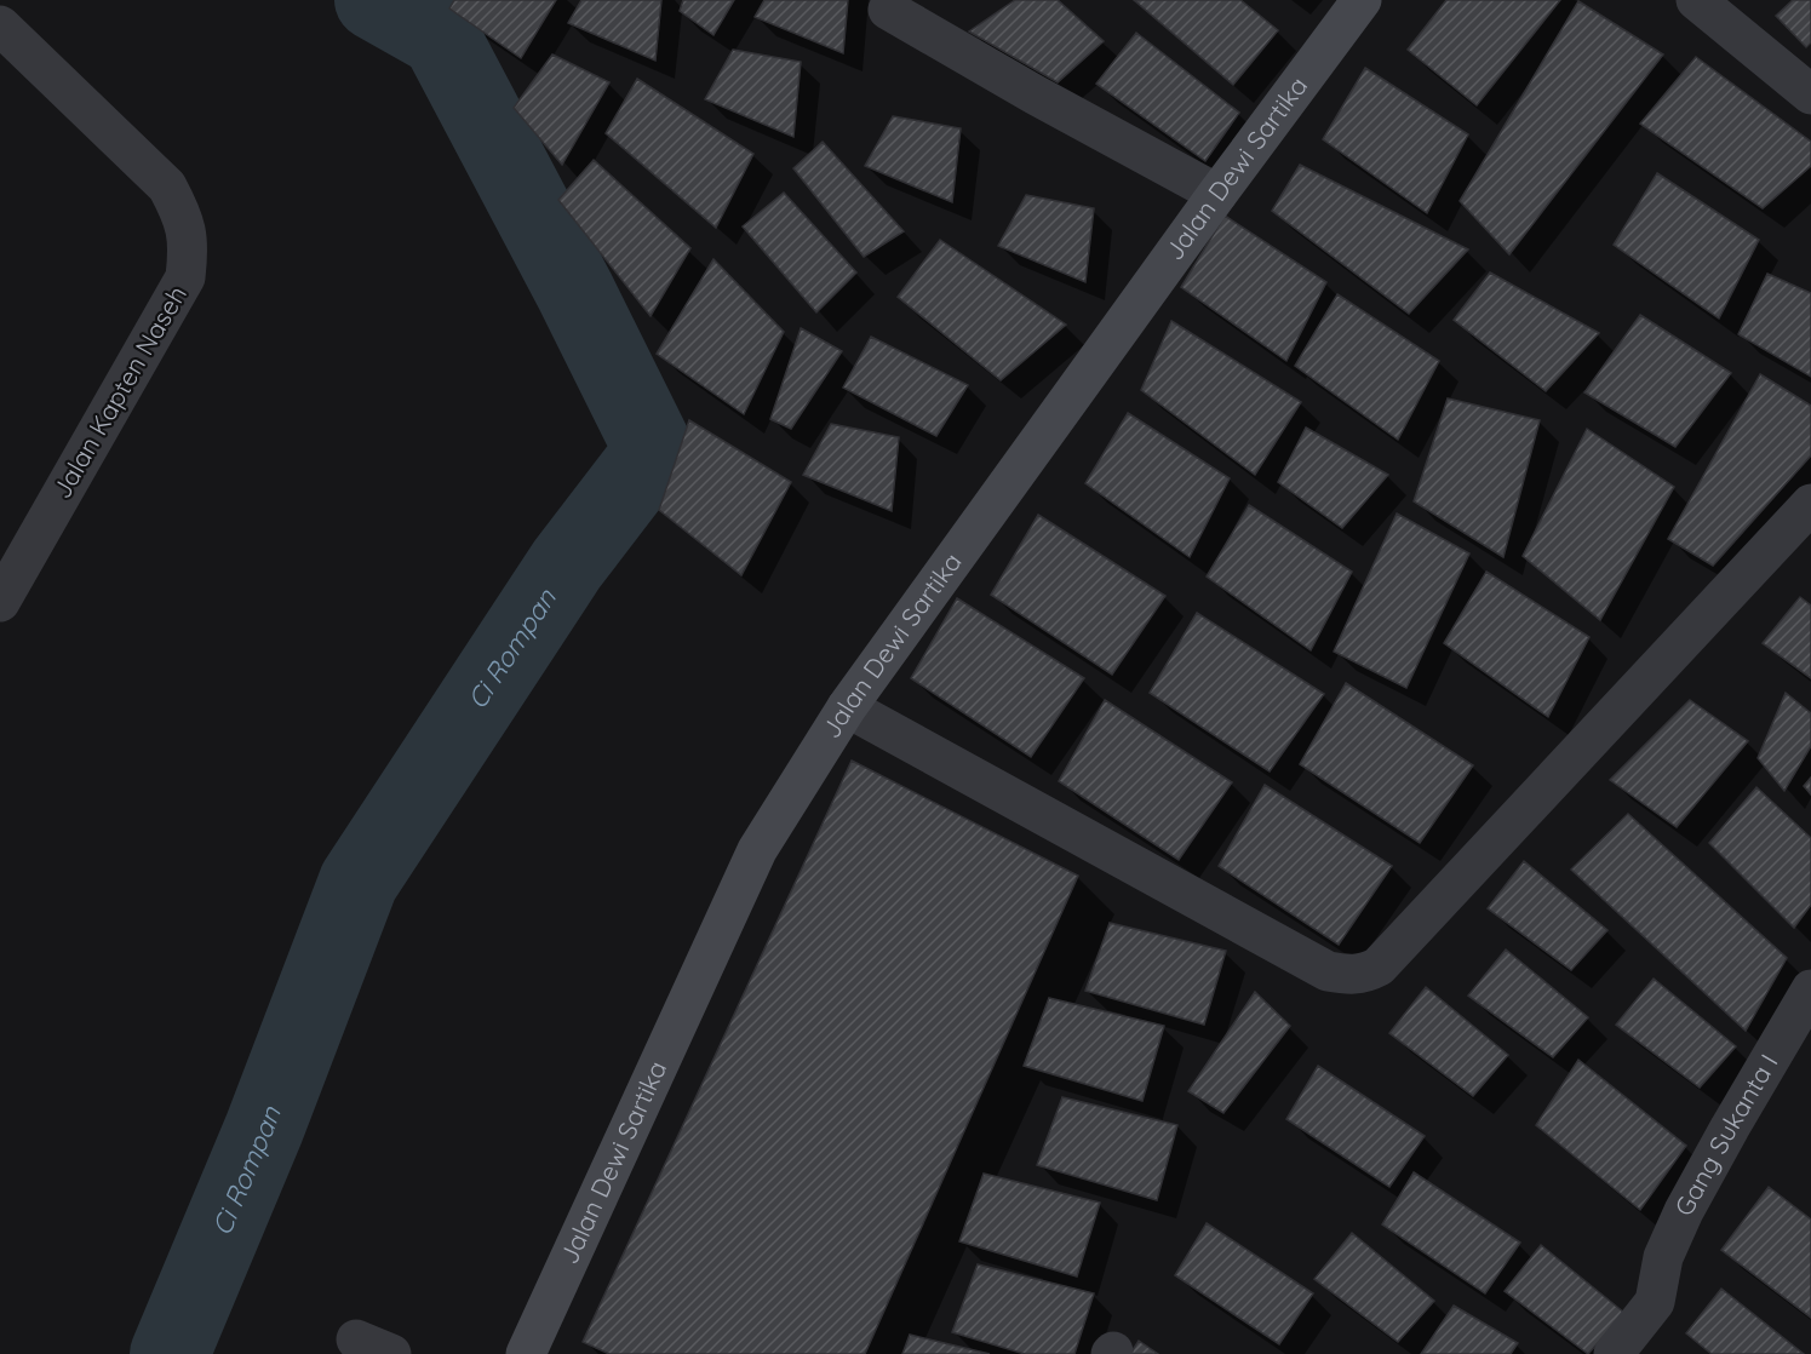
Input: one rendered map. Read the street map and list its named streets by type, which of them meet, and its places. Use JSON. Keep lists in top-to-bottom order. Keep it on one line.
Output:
{"streets":{"street":["Jalan Dewi Sartika","Jalan Kapten Naseh","Gang Sukanta I"]},"water":["Ci Rompan"]}
